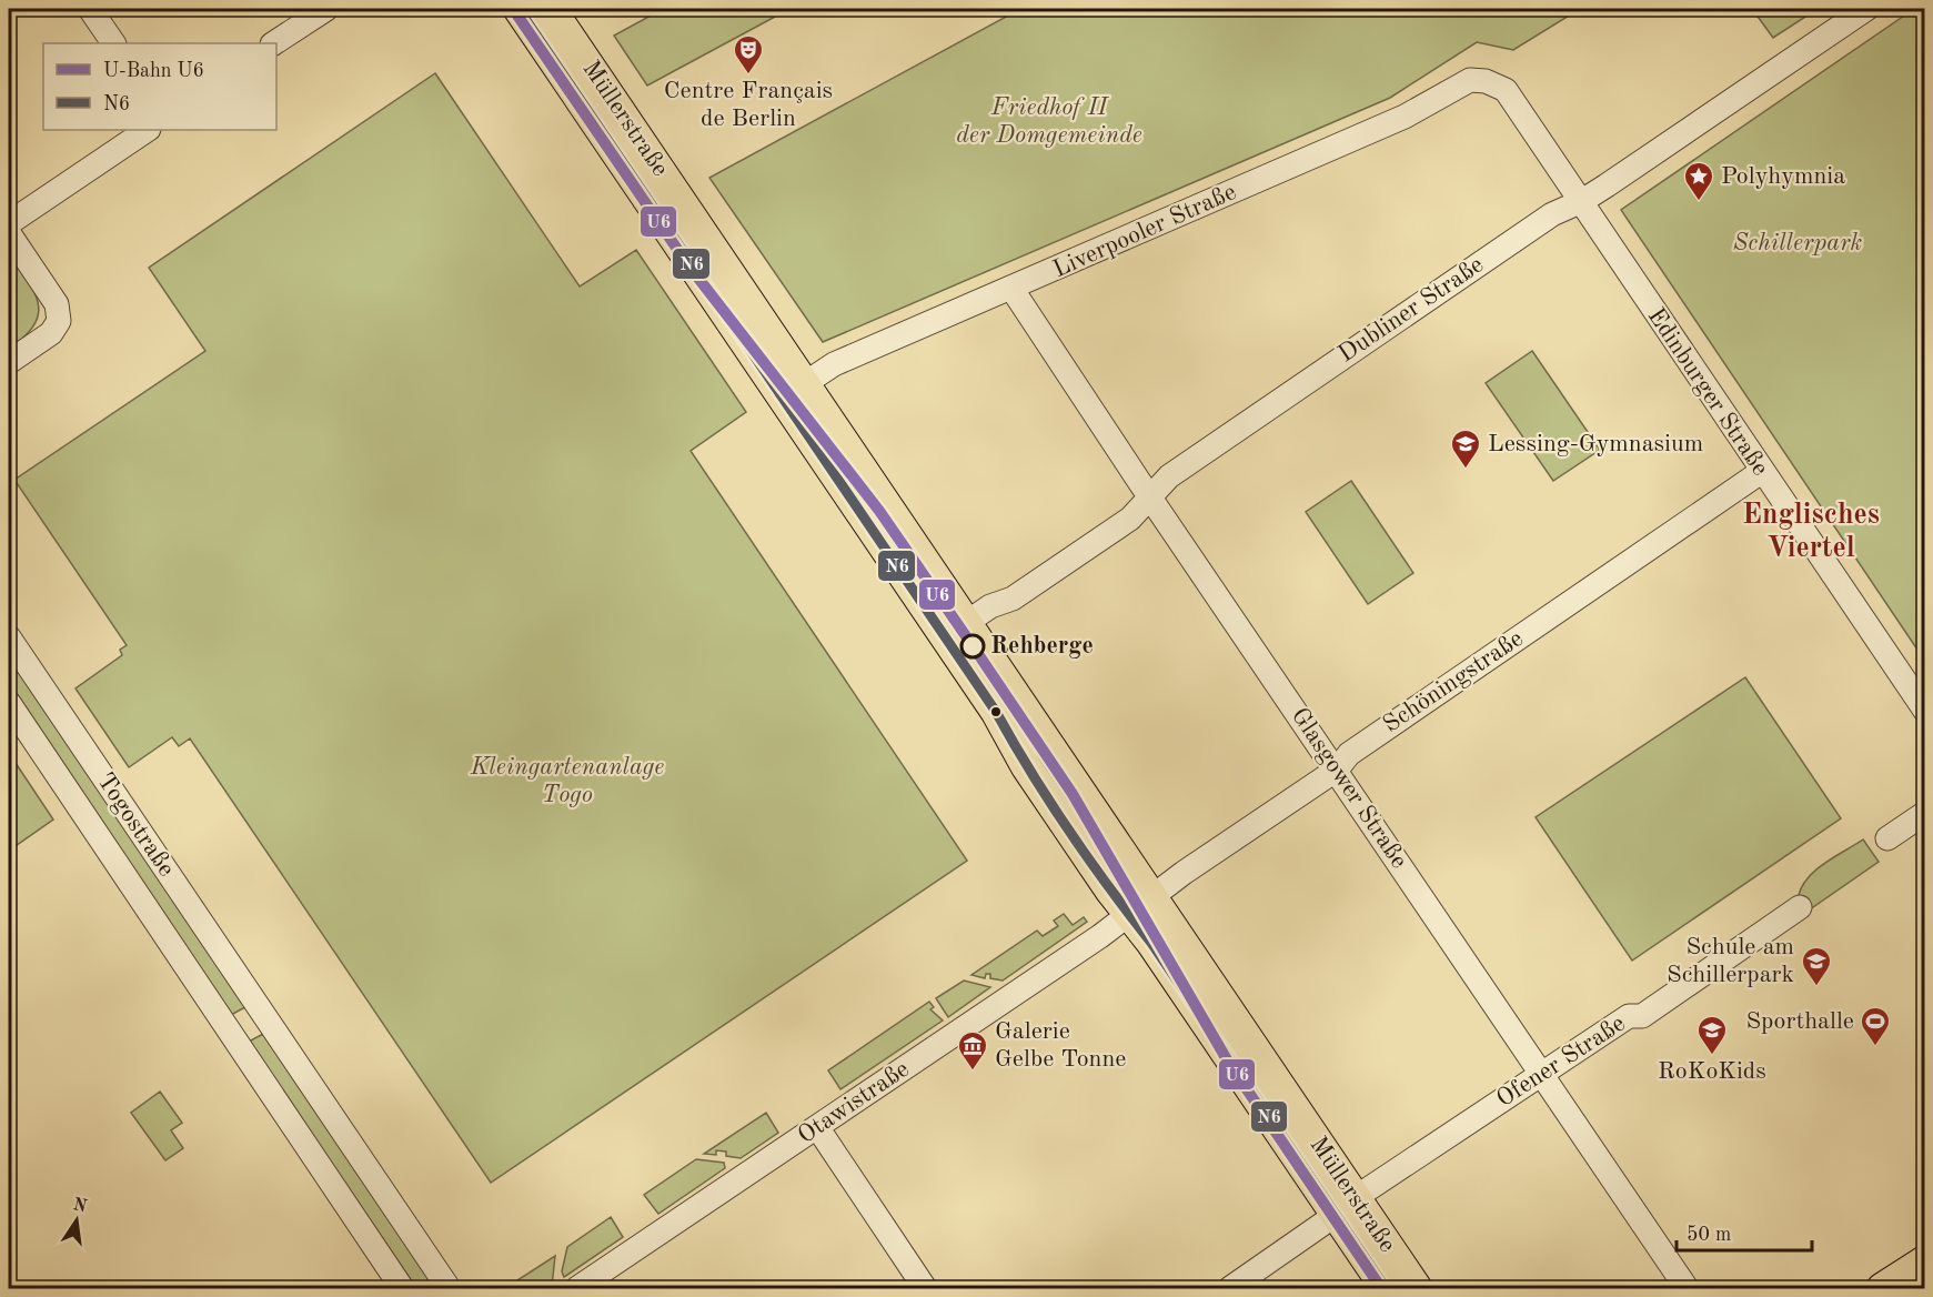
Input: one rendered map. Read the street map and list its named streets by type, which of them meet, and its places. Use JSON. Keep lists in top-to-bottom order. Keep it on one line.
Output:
{"streets":{"main road":["Müllerstraße"],"street":["Liverpooler Straße","Dubliner Straße","Edinburger Straße","Schöningstraße","Glasgower Straße","Togostraße","Ofener Straße","Otawistraße"]},"crossings":[["Müllerstraße","Liverpooler Straße"],["Müllerstraße","Dubliner Straße"],["Müllerstraße","Schöningstraße"],["Müllerstraße","Ofener Straße"],["Müllerstraße","Otawistraße"],["Liverpooler Straße","Edinburger Straße"],["Liverpooler Straße","Glasgower Straße"],["Dubliner Straße","Edinburger Straße"],["Dubliner Straße","Glasgower Straße"],["Edinburger Straße","Schöningstraße"],["Schöningstraße","Glasgower Straße"],["Schöningstraße","Otawistraße"],["Glasgower Straße","Ofener Straße"]],"districts":["Englisches Viertel"],"parks":["Friedhof II der Domgemeinde","Schillerpark","Kleingartenanlage Togo"],"places":{"theatre":["Centre Français de Berlin"],"place":["Polyhymnia"],"school or university":["Lessing-Gymnasium","Schule am Schillerpark","RoKoKids"],"other":["Rehberge"],"sports":["Sporthalle"],"museum":["Galerie Gelbe Tonne"]},"lines":["metro line U6","transit line N6"],"legend":["U-Bahn U6","N6"],"scale_bar":"50 m","north":"top"}
